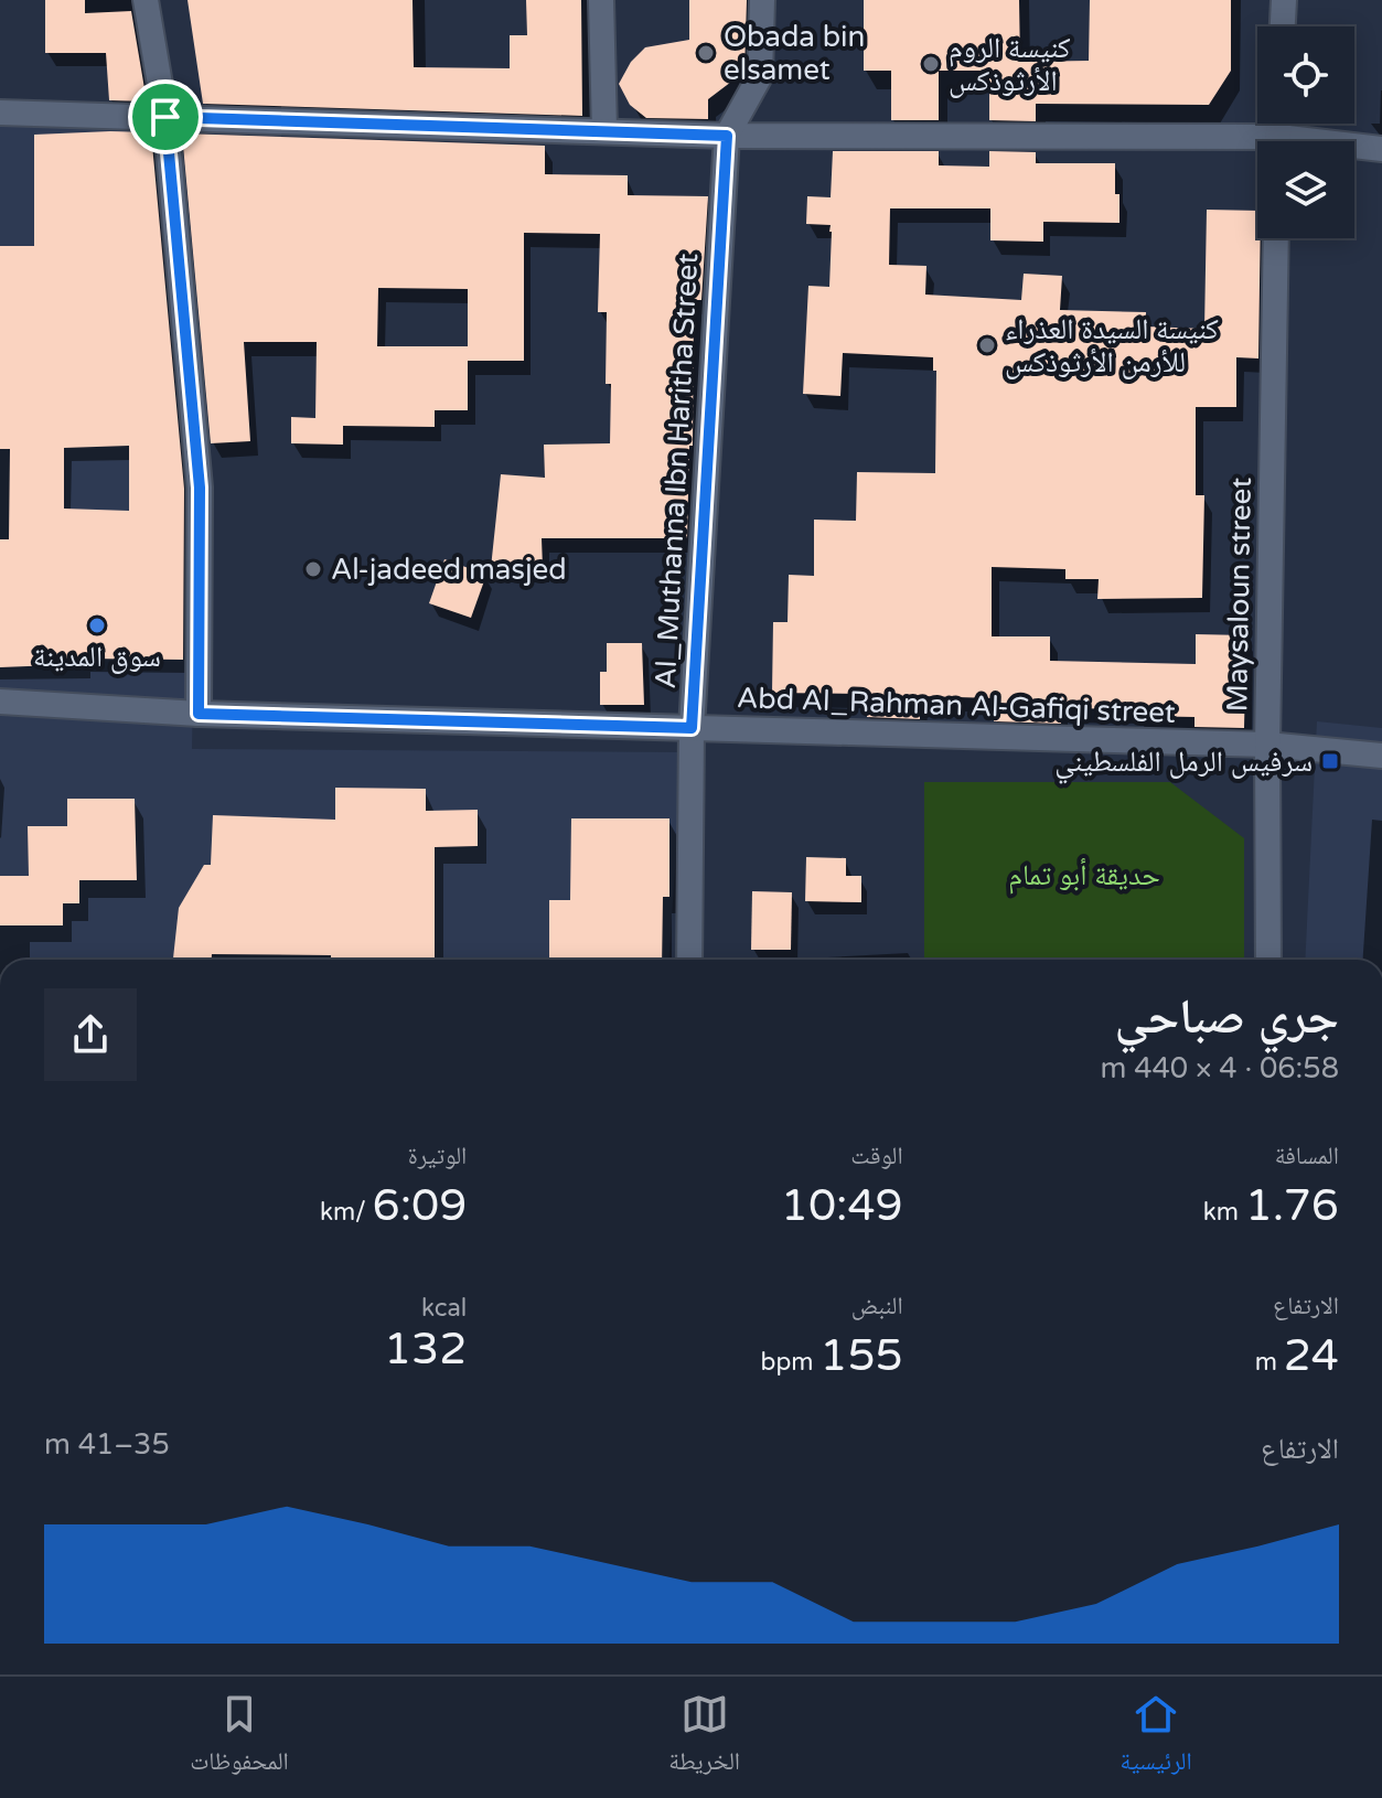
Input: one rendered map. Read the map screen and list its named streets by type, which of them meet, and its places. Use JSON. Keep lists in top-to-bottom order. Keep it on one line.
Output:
{"streets":{"street":["Al_Muthanna Ibn Haritha Street","Maysaloun street","Abd Al_Rahman Al-Gafiqi street"]},"crossings":[["Al_Muthanna Ibn Haritha Street","Abd Al_Rahman Al-Gafiqi street"],["Maysaloun street","Abd Al_Rahman Al-Gafiqi street"]],"parks":["حديقة أبو تمام"],"places":{"other":["Obada bin elsamet","كنيسة الروم الأرثوذكس","كنيسة السيدة العذراء للأرمن الأرثوذكس","Al-jadeed masjed","سوق المدينة"],"transit":["سرفيس الرمل الفلسطيني"]},"page":{"heading":["جري صباحي","06:58 · 4 × 440 m"],"stats":[["المسافة","1.76 km"],["الوقت","10:49"],["الوتيرة","6:09 /km"],["الارتفاع","24 m"],["النبض","155 bpm"],["kcal","132"]],"chart":["الارتفاع","35–41 m"],"tabs":["الرئيسية","الخريطة","المحفوظات"]}}
